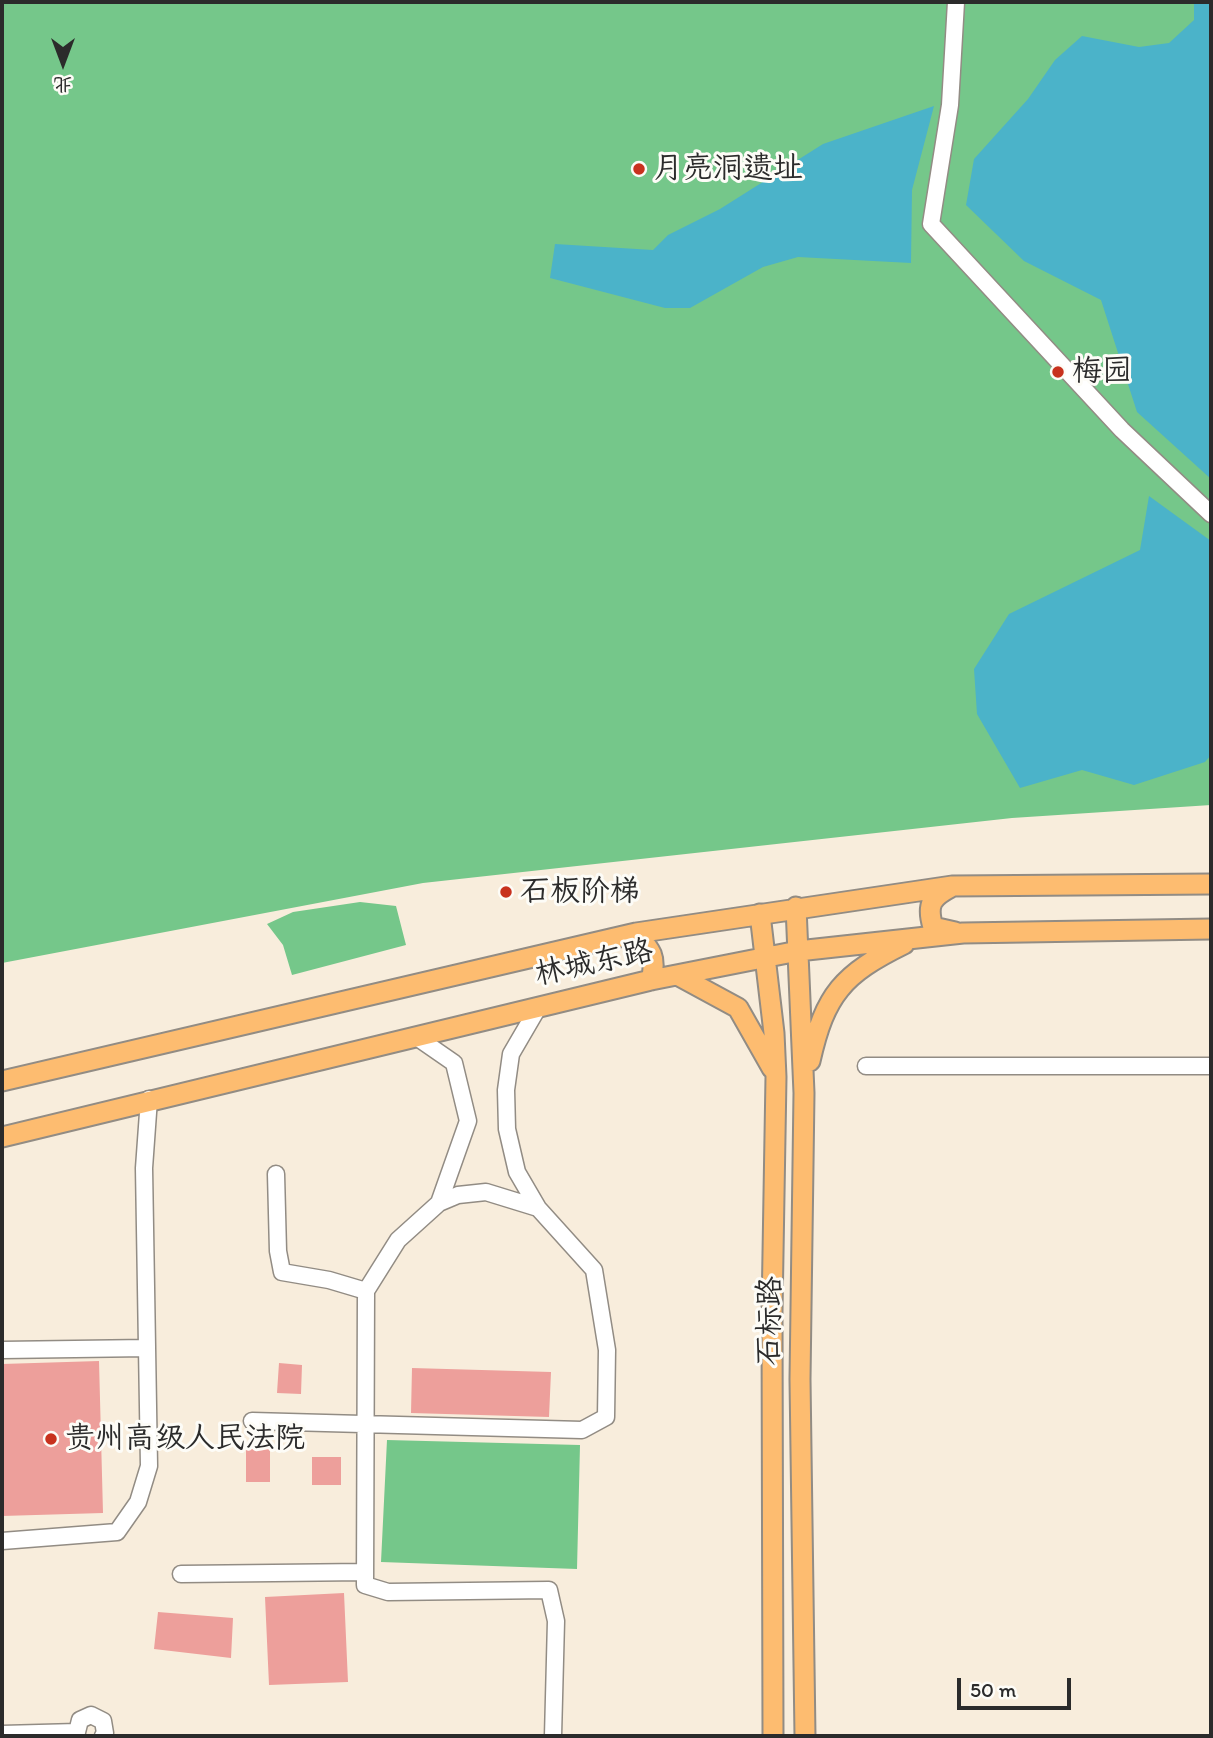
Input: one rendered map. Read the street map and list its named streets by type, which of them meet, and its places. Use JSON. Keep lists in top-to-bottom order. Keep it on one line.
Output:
{"streets":{"main road":["林城东路","石标路"]},"crossings":[["林城东路","石标路"]],"places":["月亮洞遗址","梅园","石板阶梯","贵州高级人民法院"],"scale_bar":"50 m","north":"bottom"}
